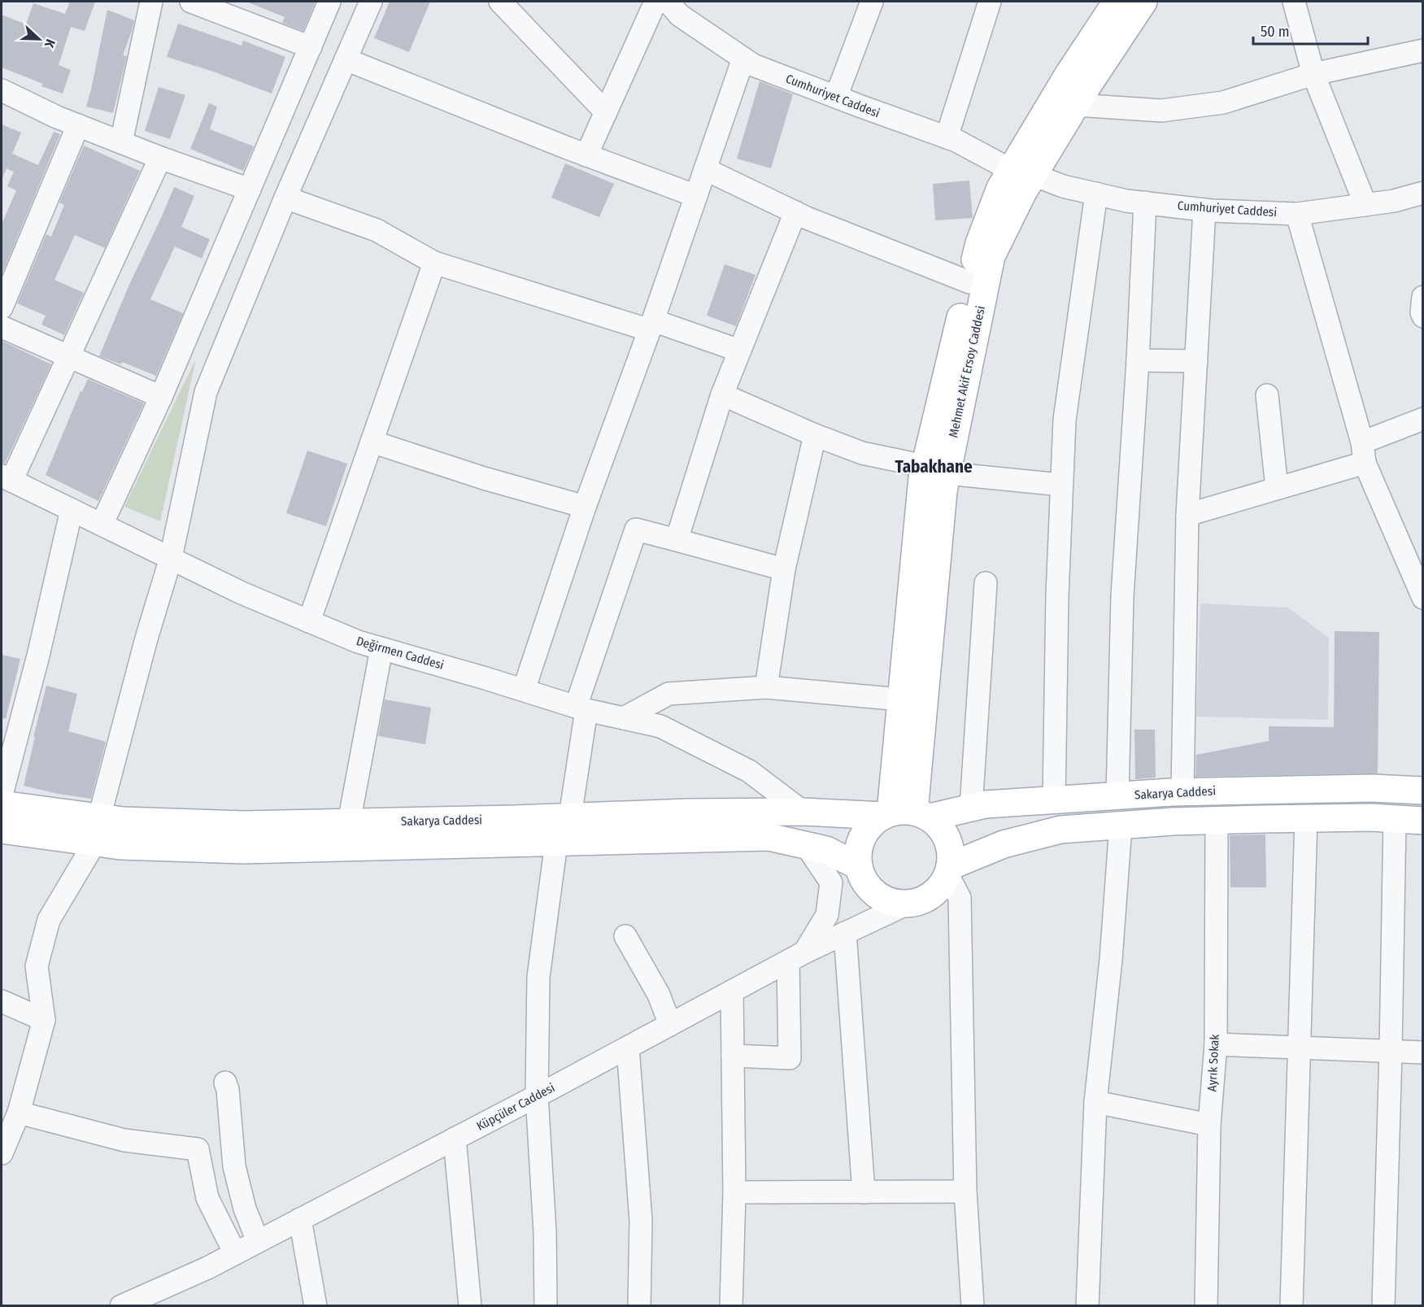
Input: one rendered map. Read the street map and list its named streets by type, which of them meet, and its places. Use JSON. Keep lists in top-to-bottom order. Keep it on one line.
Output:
{"streets":{"main road":["Mehmet Akif Ersoy Caddesi","Sakarya Caddesi"],"street":["Cumhuriyet Caddesi","Değirmen Caddesi","Ayrık Sokak","Küpçüler Caddesi"]},"crossings":[["Cumhuriyet Caddesi","Mehmet Akif Ersoy Caddesi"],["Mehmet Akif Ersoy Caddesi","Sakarya Caddesi"],["Mehmet Akif Ersoy Caddesi","Küpçüler Caddesi"],["Değirmen Caddesi","Sakarya Caddesi"],["Sakarya Caddesi","Küpçüler Caddesi"]],"districts":["Tabakhane"],"scale_bar":"50 m","north":"right"}
